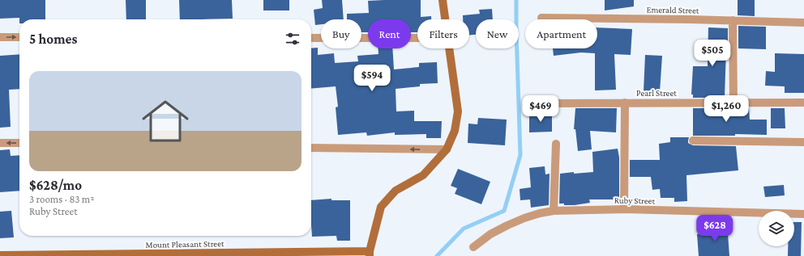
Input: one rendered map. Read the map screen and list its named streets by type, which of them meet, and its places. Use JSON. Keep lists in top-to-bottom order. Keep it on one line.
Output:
{"streets":{"street":["Emerald Street","Pearl Street","Ruby Street","Mount Pleasant Street"]},"page":{"chip":["Buy","Rent","Filters","New","Apartment"],"heading":"5 homes","price":["$505","$594","$469","$1,260","$628"],"list":[{"name":"$628/mo","note":"3 rooms · 83 m² · Ruby Street"}]}}
